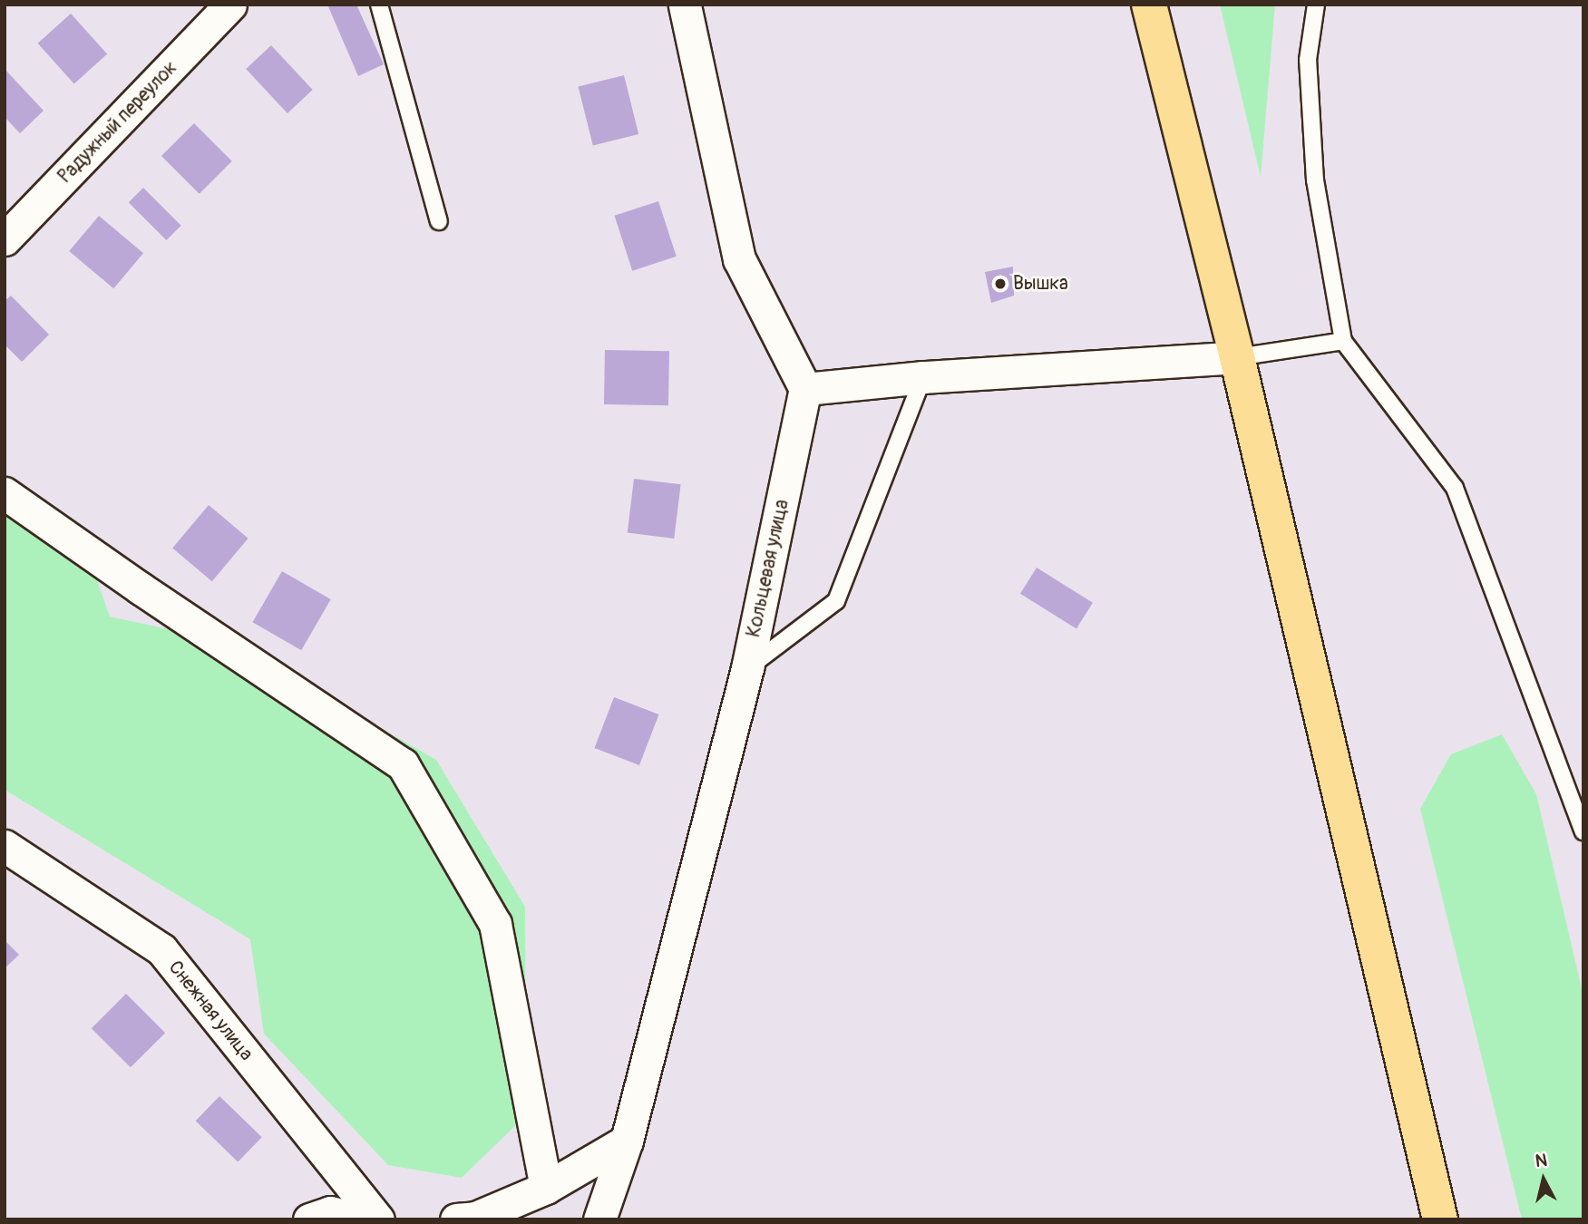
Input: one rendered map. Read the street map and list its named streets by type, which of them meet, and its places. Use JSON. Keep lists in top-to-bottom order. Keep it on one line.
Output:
{"streets":{"street":["Радужный переулок","Кольцевая улица","Снежная улица"]},"places":["Вышка"],"north":"top"}
